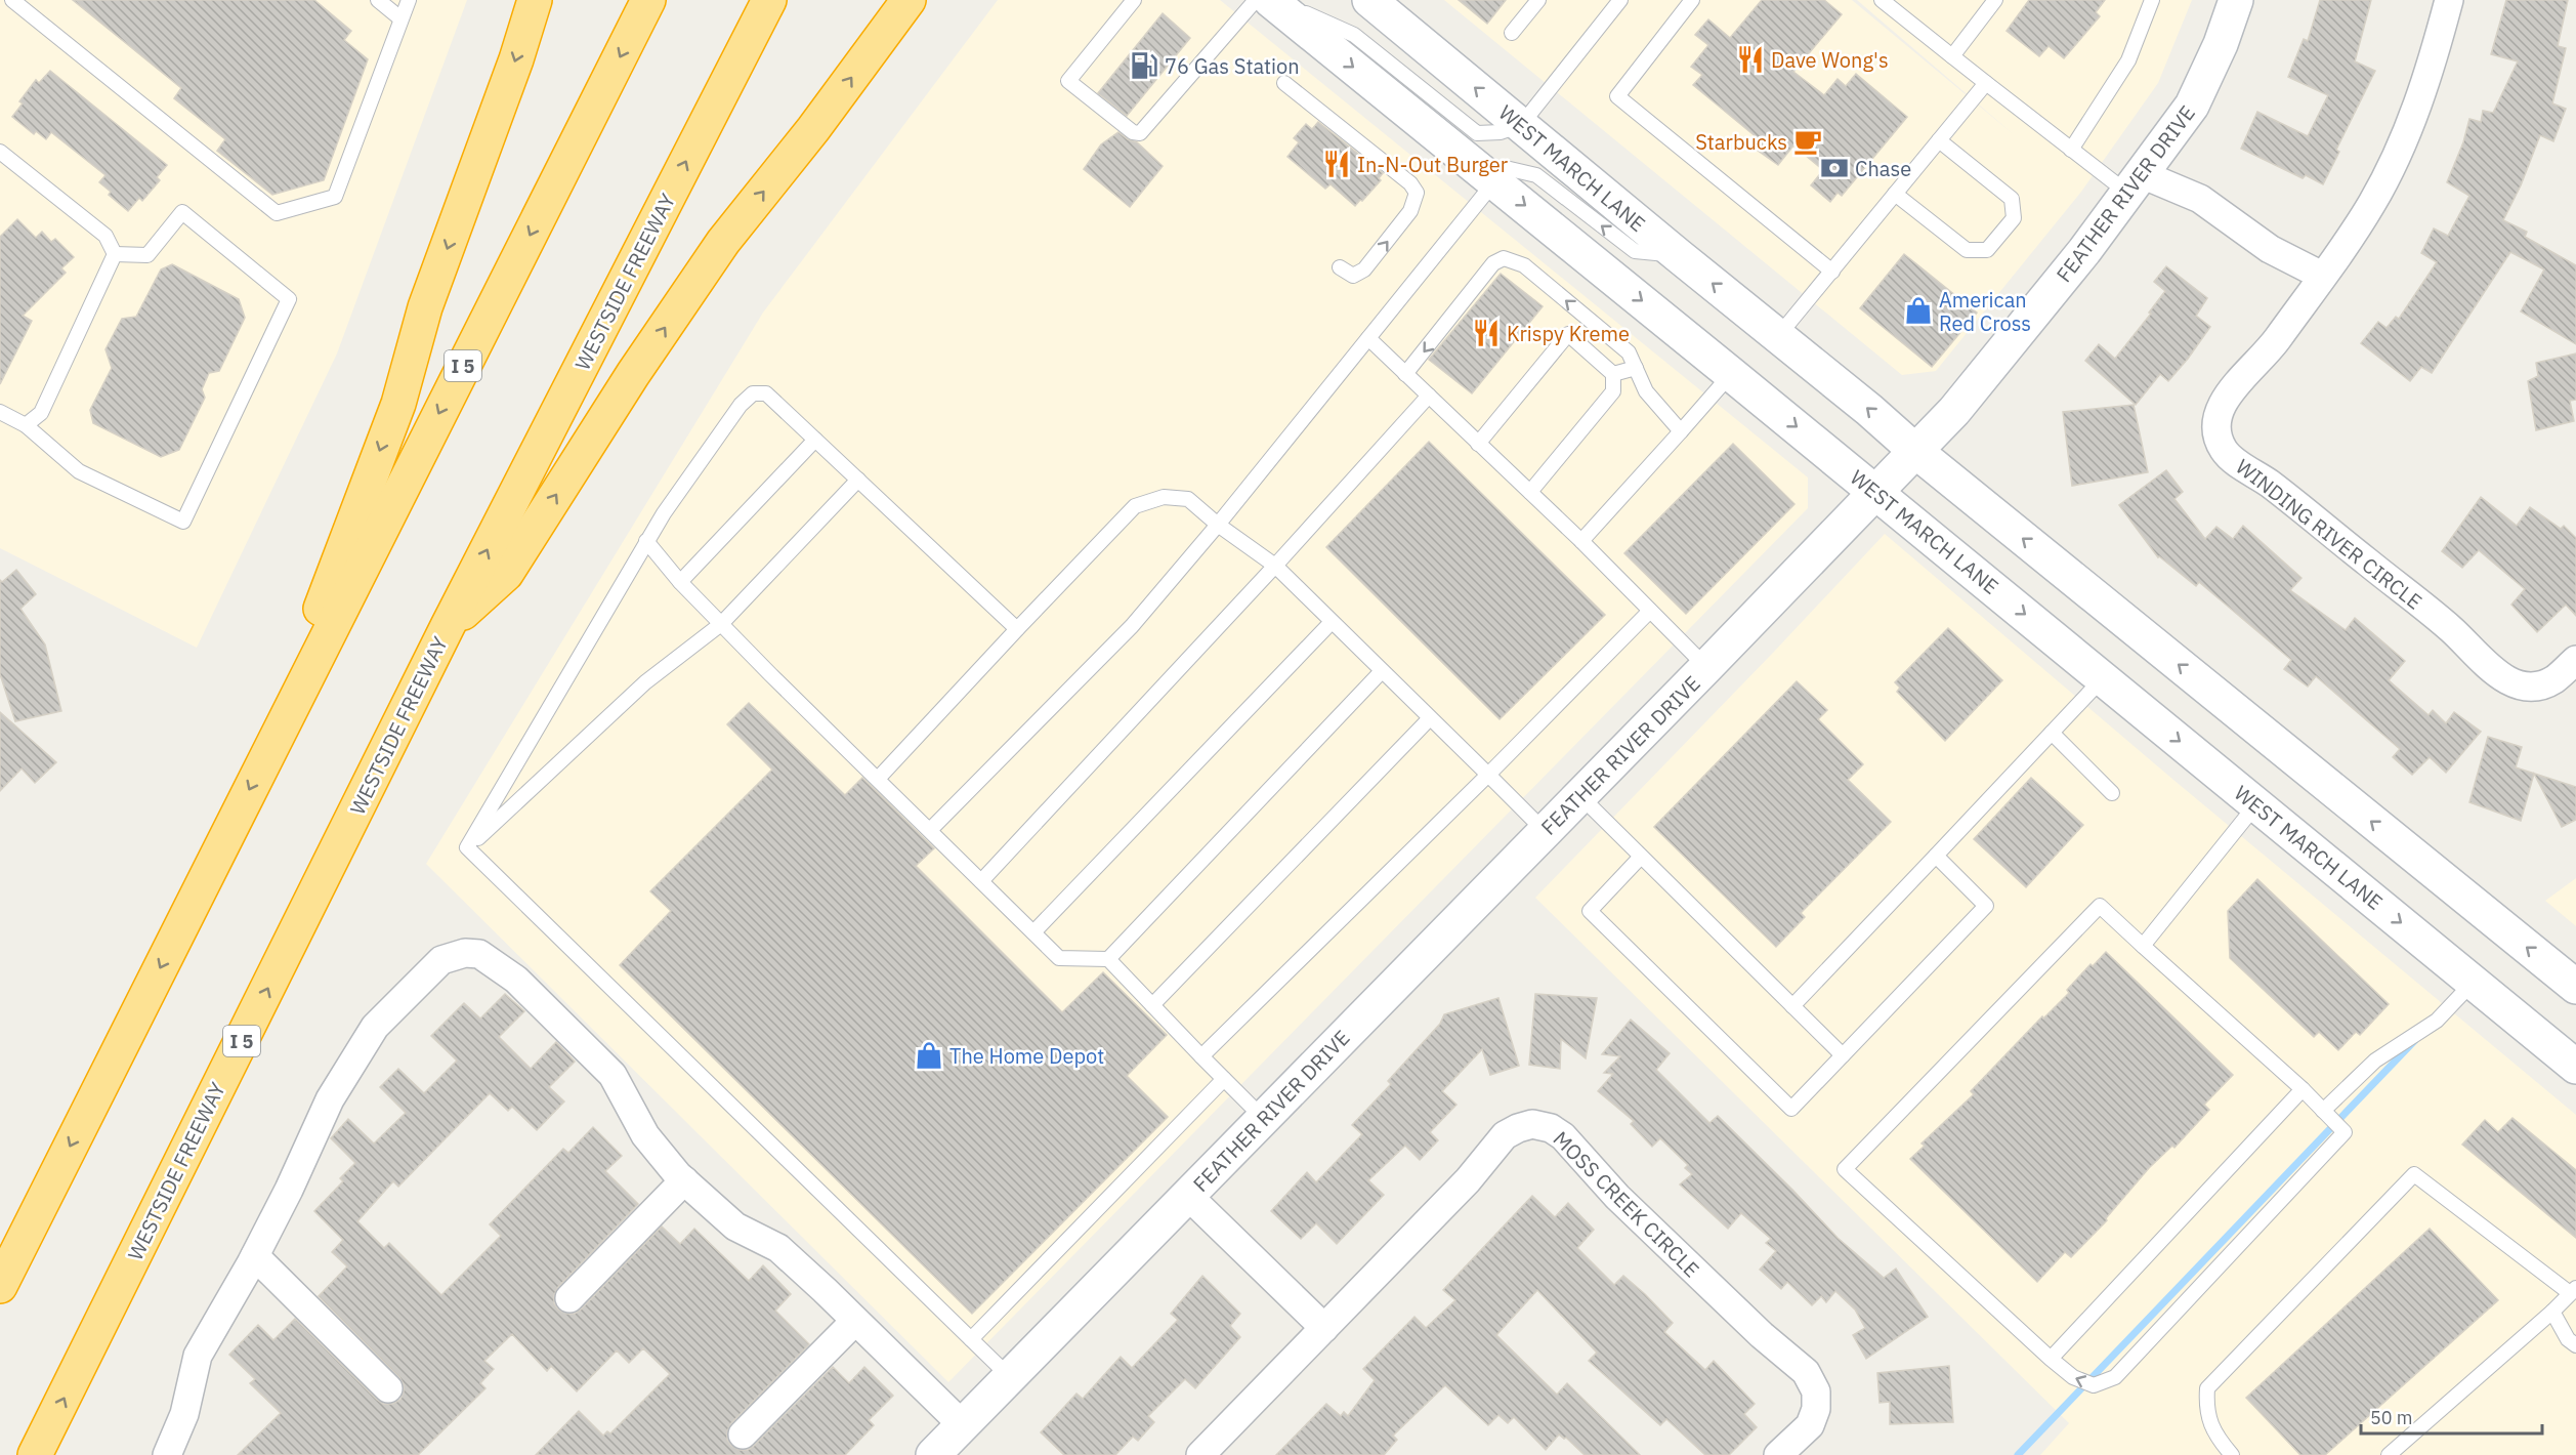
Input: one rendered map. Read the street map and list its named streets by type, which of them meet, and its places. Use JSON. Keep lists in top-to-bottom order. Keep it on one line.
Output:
{"streets":{"highway":["WESTSIDE FREEWAY","I 5"],"main road":["WEST MARCH LANE","FEATHER RIVER DRIVE"],"street":["WINDING RIVER CIRCLE","MOSS CREEK CIRCLE"]},"crossings":[["WEST MARCH LANE","FEATHER RIVER DRIVE"]],"places":{"restaurant":["Dave Wong's","In-N-Out Burger","Krispy Kreme"],"fuel station":["76 Gas Station"],"cafe":["Starbucks"],"bank":["Chase"],"shop":["American Red Cross","The Home Depot"]},"scale_bar":"50 m"}
